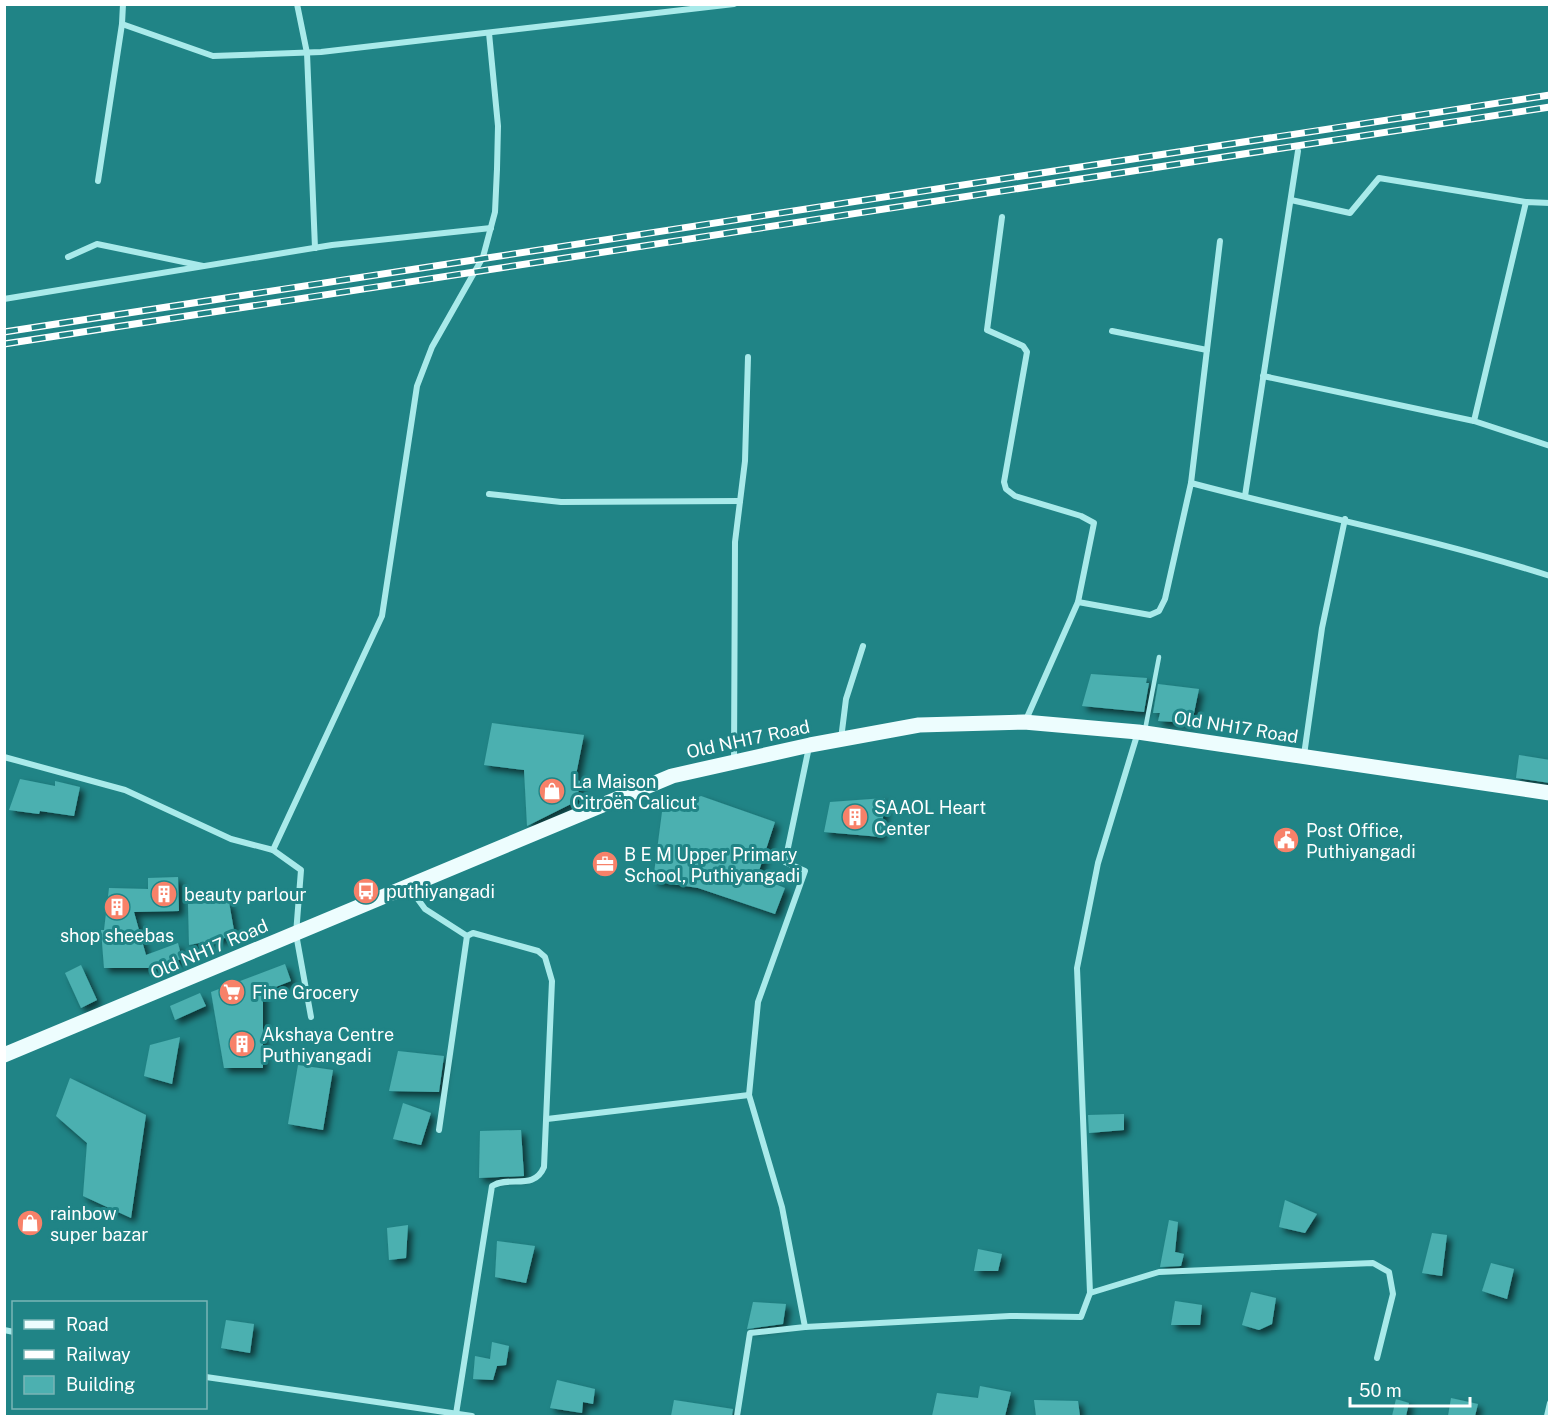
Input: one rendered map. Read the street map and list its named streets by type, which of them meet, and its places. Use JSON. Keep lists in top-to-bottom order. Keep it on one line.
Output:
{"streets":{"main road":["Old NH17 Road"]},"places":{"shop":["La Maison Citroën Calicut","rainbow super bazar"],"building":["SAAOL Heart Center","beauty parlour","shop sheebas","Akshaya Centre Puthiyangadi"],"public building":["Post Office, Puthiyangadi"],"office":["B E M Upper Primary School, Puthiyangadi"],"bus stop":["puthiyangadi"],"supermarket":["Fine Grocery"]},"legend":["Road","Railway","Building"],"scale_bar":"50 m"}
